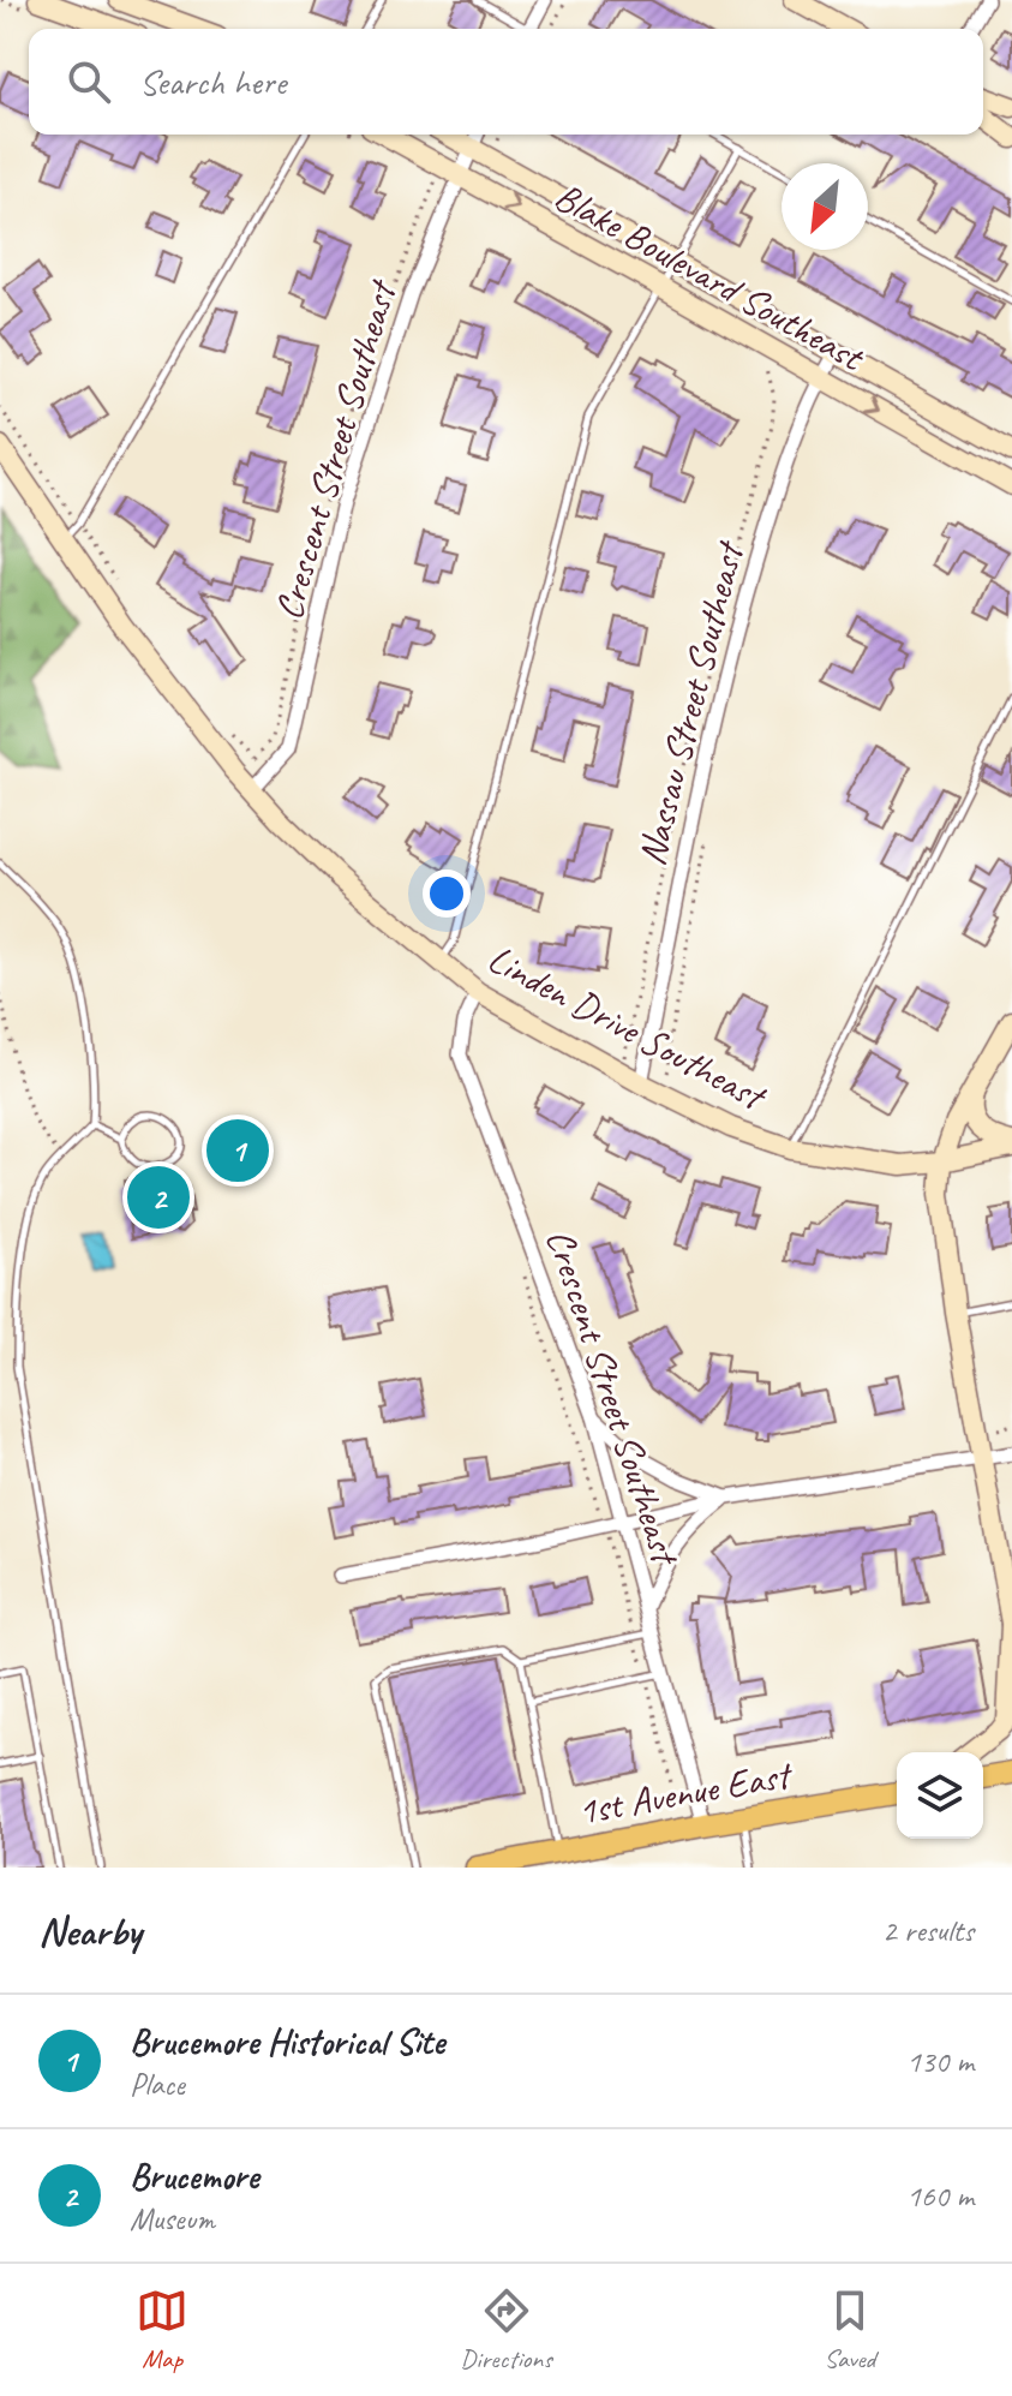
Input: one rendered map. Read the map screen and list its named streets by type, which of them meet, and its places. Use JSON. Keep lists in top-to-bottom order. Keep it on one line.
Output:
{"streets":{"main road":["1st Avenue East"],"street":["Blake Boulevard Southeast","Crescent Street Southeast","Nassau Street Southeast","Linden Drive Southeast"]},"crossings":[["Blake Boulevard Southeast","Crescent Street Southeast"],["Blake Boulevard Southeast","Nassau Street Southeast"],["Crescent Street Southeast","Linden Drive Southeast"],["Crescent Street Southeast","1st Avenue East"],["Nassau Street Southeast","Linden Drive Southeast"]],"north":"bottom left","page":{"search":"Search here","pins":["1","2"],"heading":["Nearby","2 results"],"list":[{"mark":"1","name":"Brucemore Historical Site","note":"Place","value":"130 m"},{"mark":"2","name":"Brucemore","note":"Museum","value":"160 m"}],"nav":["Map","Directions","Saved"]}}
